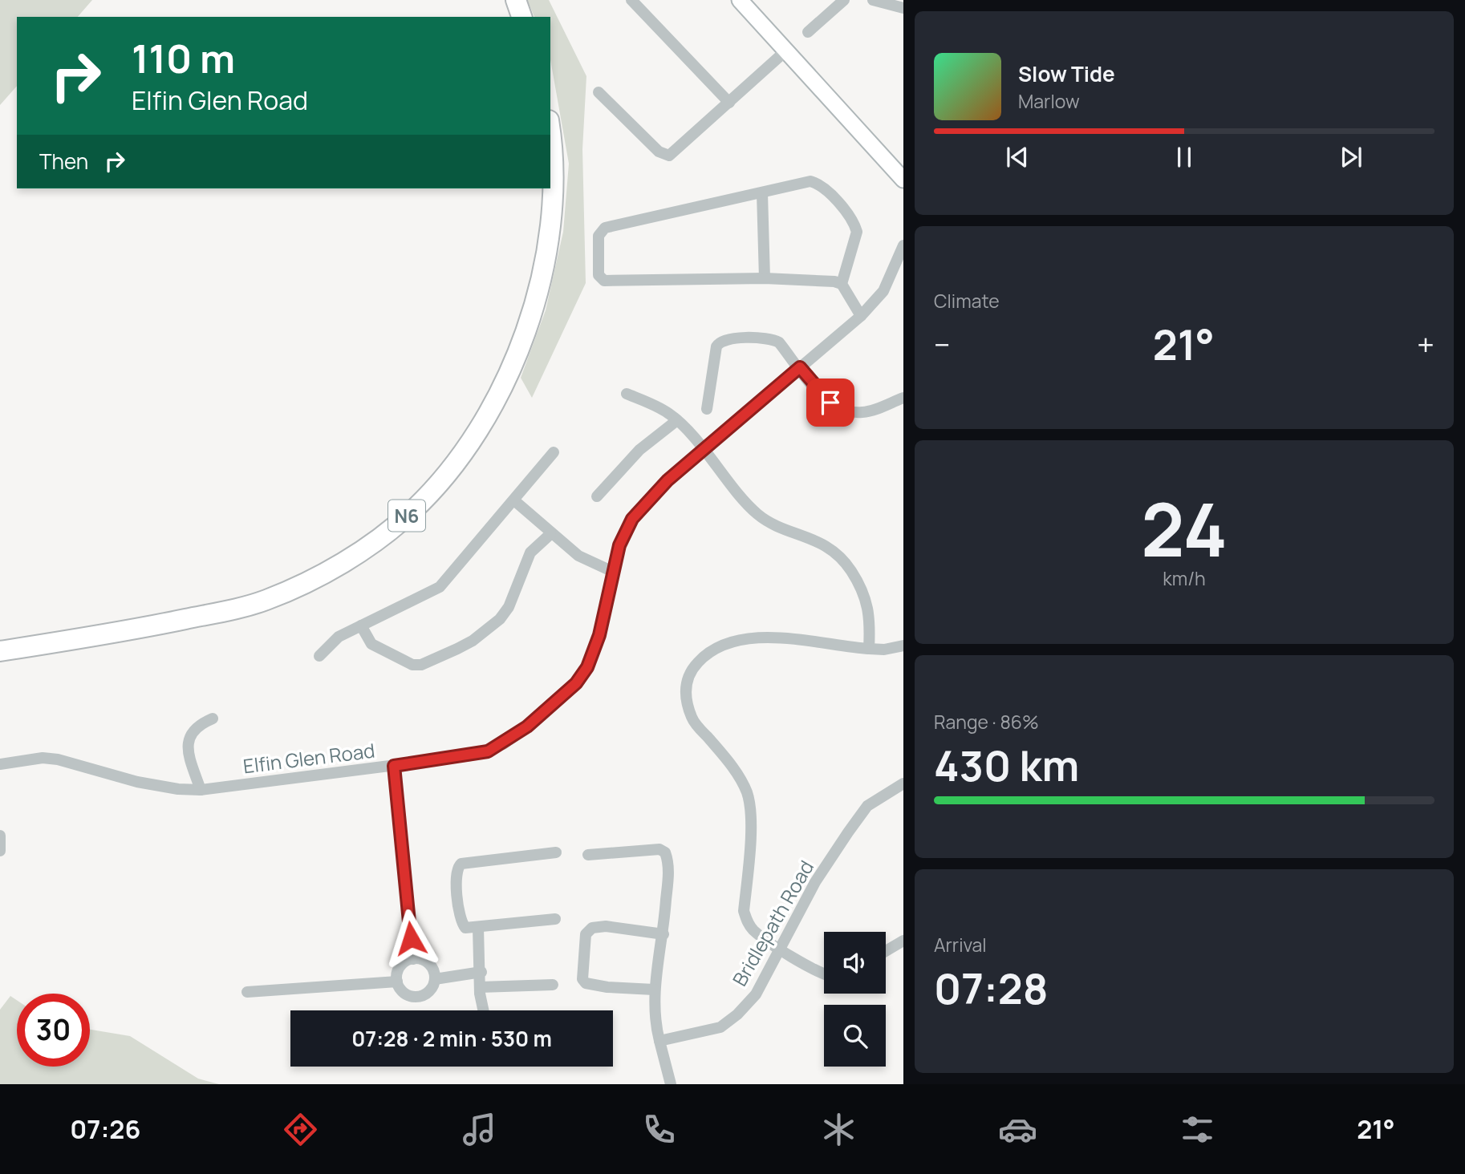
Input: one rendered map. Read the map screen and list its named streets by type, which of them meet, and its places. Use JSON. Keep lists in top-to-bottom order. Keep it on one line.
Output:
{"streets":{"highway":["N6"],"street":["Elfin Glen Road","Bridlepath Road"]},"page":{"turn":["110 m","Elfin Glen Road"],"song":["Slow Tide","Marlow"],"then":"Then","tile":["Climate",["24","km/h"],["Range · 86%","430 km"],["Arrival","07:28"]],"heat":["−","21°","+"],"limit":"30","trip":"07:28 · 2 min · 530 m","tabs":["07:26","21°"]}}
